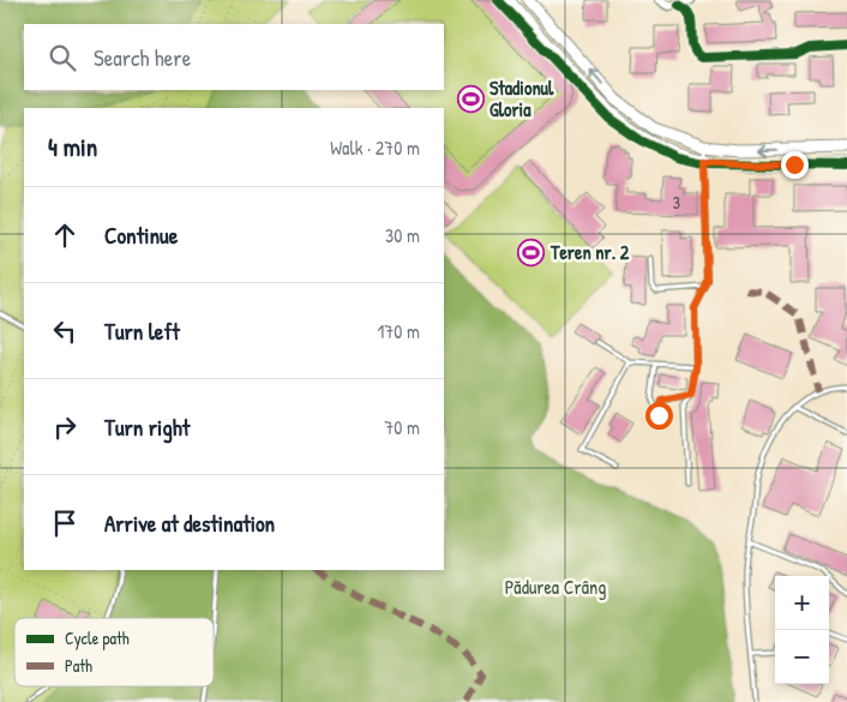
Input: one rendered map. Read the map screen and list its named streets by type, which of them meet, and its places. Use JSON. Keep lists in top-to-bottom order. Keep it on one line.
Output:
{"parks":["Pădurea Crâng"],"places":{"sports":["Stadionul Gloria","Teren nr. 2"]},"house_numbers":["3"],"legend":["Cycle path","Path"],"page":{"search":"Search here","heading":["4 min","Walk · 270 m"],"list":[["Continue","30 m"],["Turn left","170 m"],["Turn right","70 m"],"Arrive at destination"],"map_buttons":["+","−"]}}
